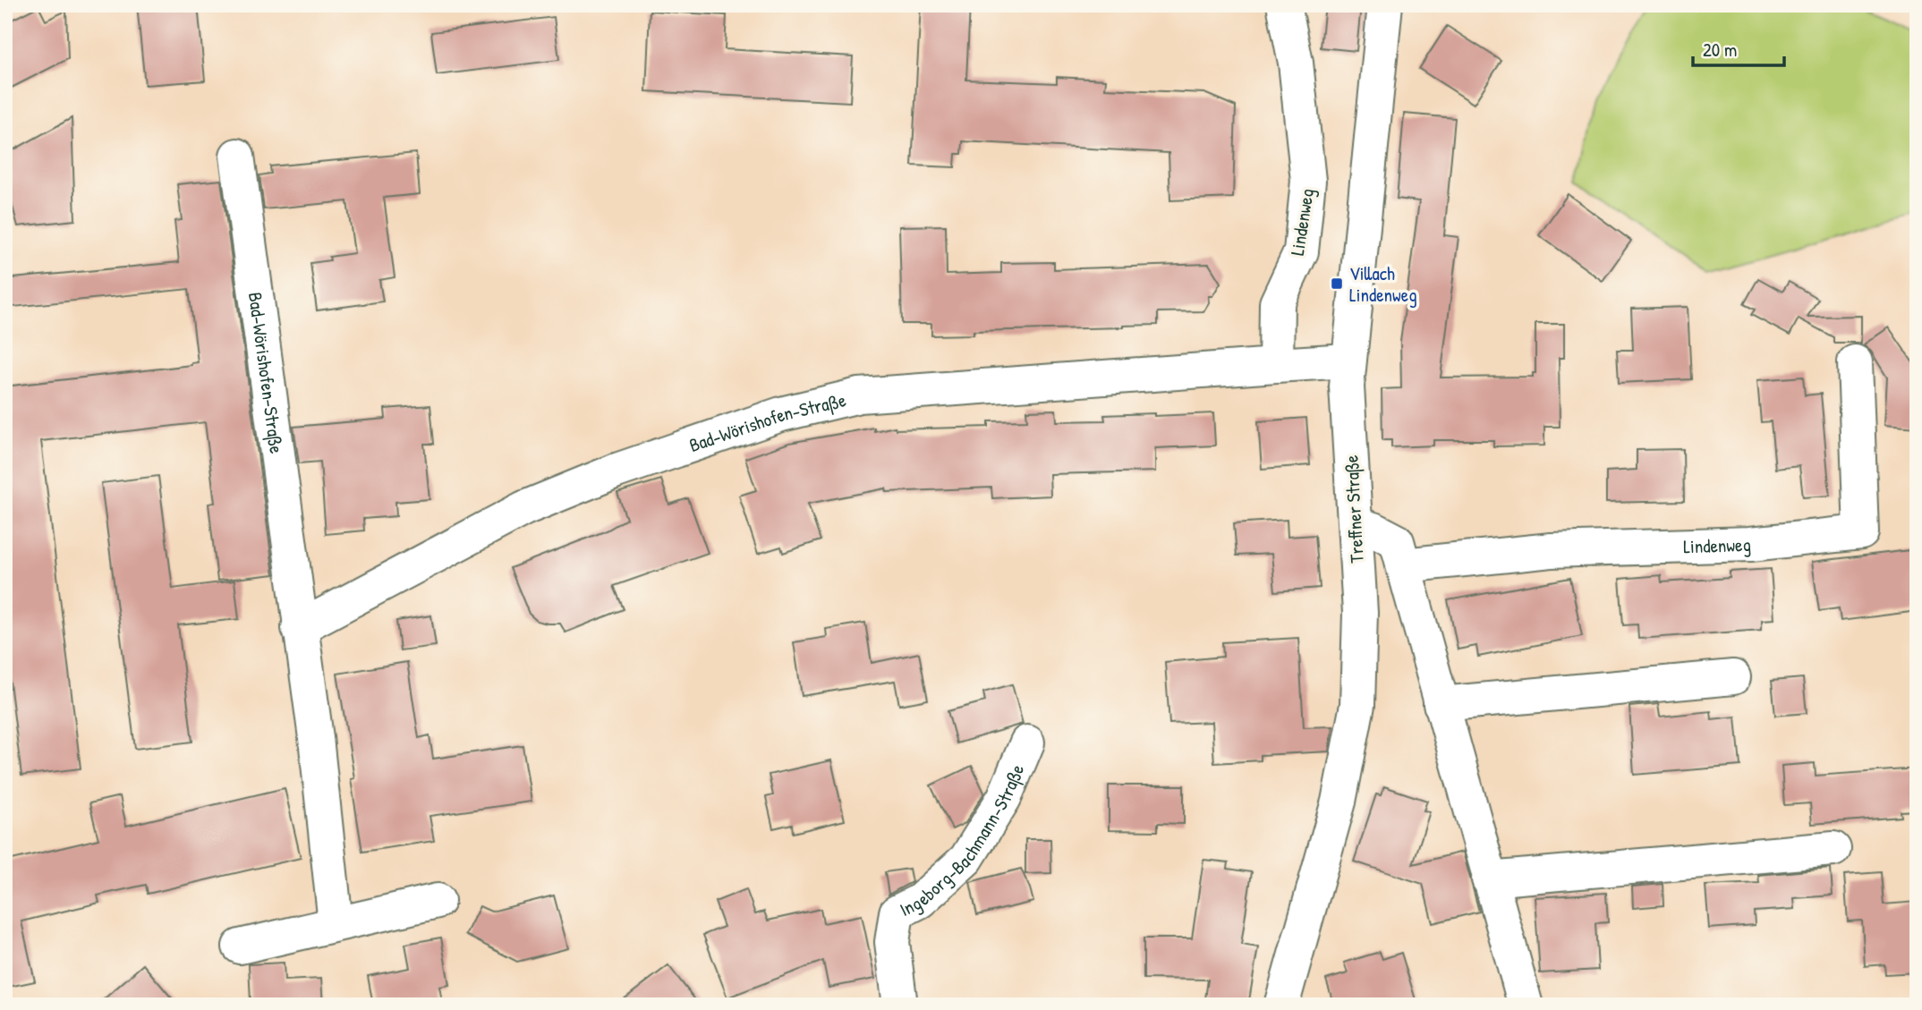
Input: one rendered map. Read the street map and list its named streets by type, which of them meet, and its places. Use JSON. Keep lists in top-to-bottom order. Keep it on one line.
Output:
{"streets":{"street":["Lindenweg","Bad-Wörishofen-Straße","Treffner Straße","Ingeborg-Bachmann-Straße"]},"crossings":[["Lindenweg","Bad-Wörishofen-Straße"]],"places":{"transit":["Villach Lindenweg"]},"scale_bar":"20 m"}
